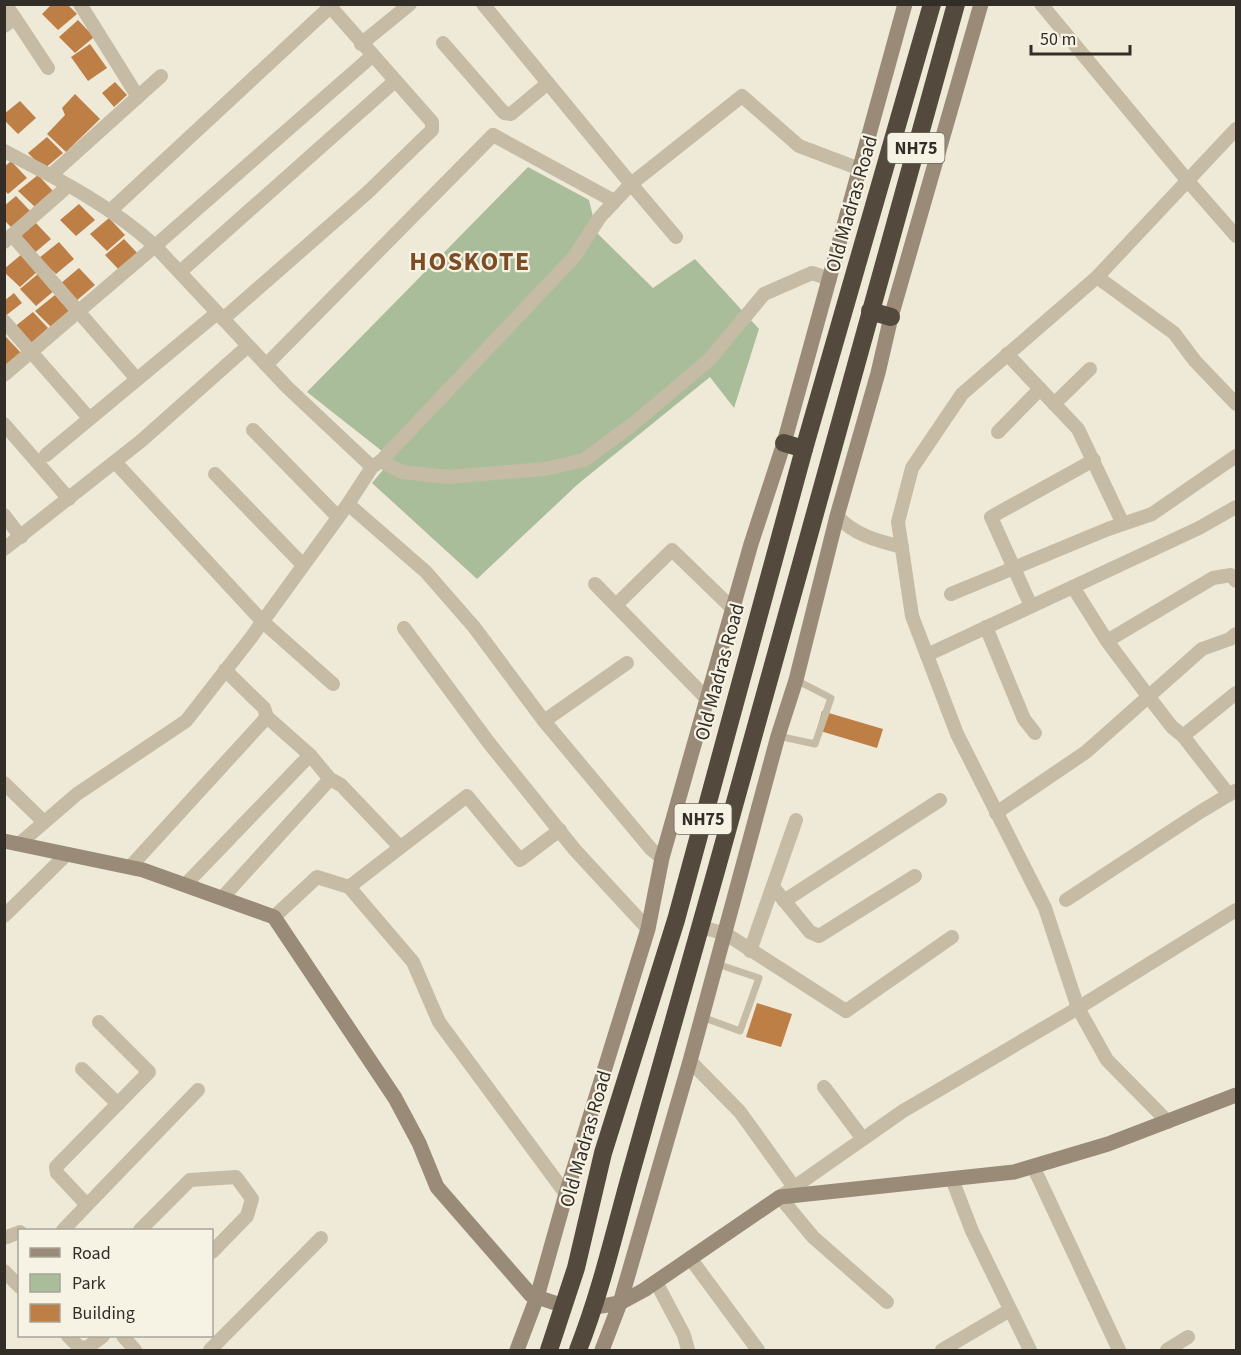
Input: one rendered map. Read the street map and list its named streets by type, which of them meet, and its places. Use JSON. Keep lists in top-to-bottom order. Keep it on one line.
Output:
{"streets":{"highway":["NH75","Old Madras Road"]},"districts":["HOSKOTE"],"legend":["Road","Park","Building"],"scale_bar":"50 m"}
